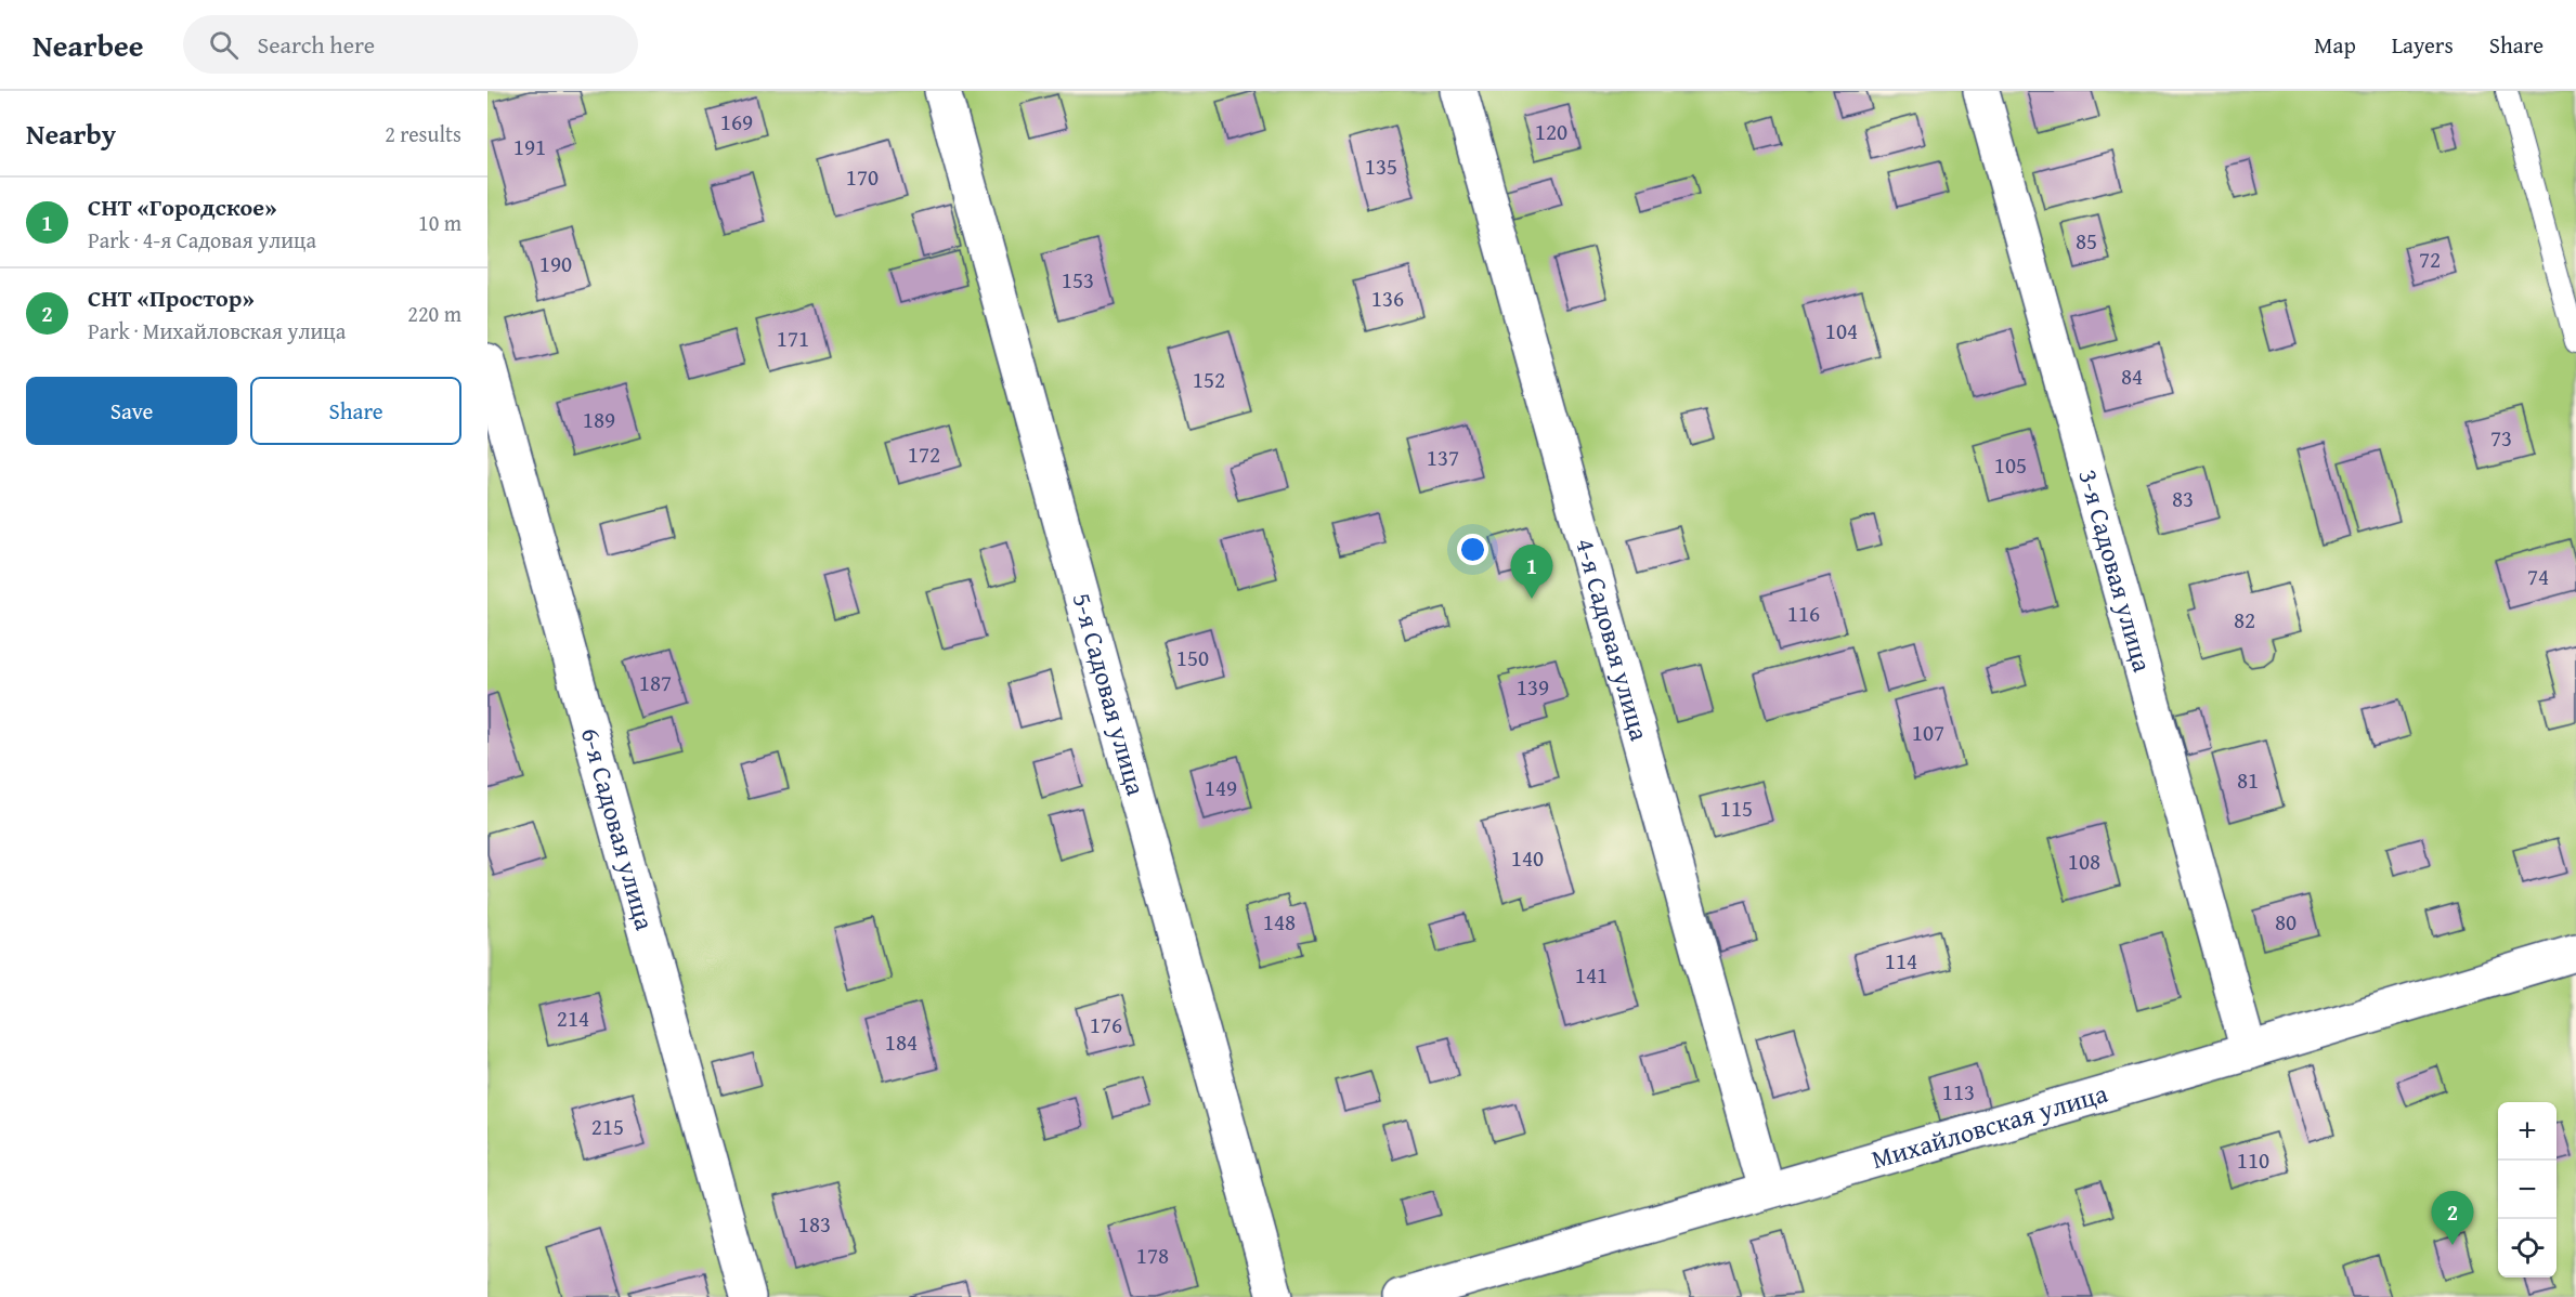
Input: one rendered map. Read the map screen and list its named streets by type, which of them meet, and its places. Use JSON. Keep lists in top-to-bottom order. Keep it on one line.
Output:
{"streets":{"street":["3-я Садовая улица","4-я Садовая улица","5-я Садовая улица","6-я Садовая улица","Михайловская улица"]},"crossings":[["3-я Садовая улица","Михайловская улица"],["4-я Садовая улица","Михайловская улица"]],"house_numbers":["169","120","191","135","170","85","72","190","153","136","104","171","84","152","189","73","172","137","105","83","74","116","82","150","187","139","107","81","149","115","140","108","148","80","114","141","214","176","184","113","215","110","183","178"],"page":{"header":"Nearbee","search":"Search here","nav":["Map","Layers","Share"],"heading":["Nearby","2 results"],"list":[{"mark":"1","name":"СНТ «Городское»","note":"Park · 4-я Садовая улица","value":"10 m"},{"mark":"2","name":"СНТ «Простор»","note":"Park · Михайловская улица","value":"220 m"}],"buttons":["Save","Share"],"pins":["1","2"],"map_buttons":["+","−"]}}
